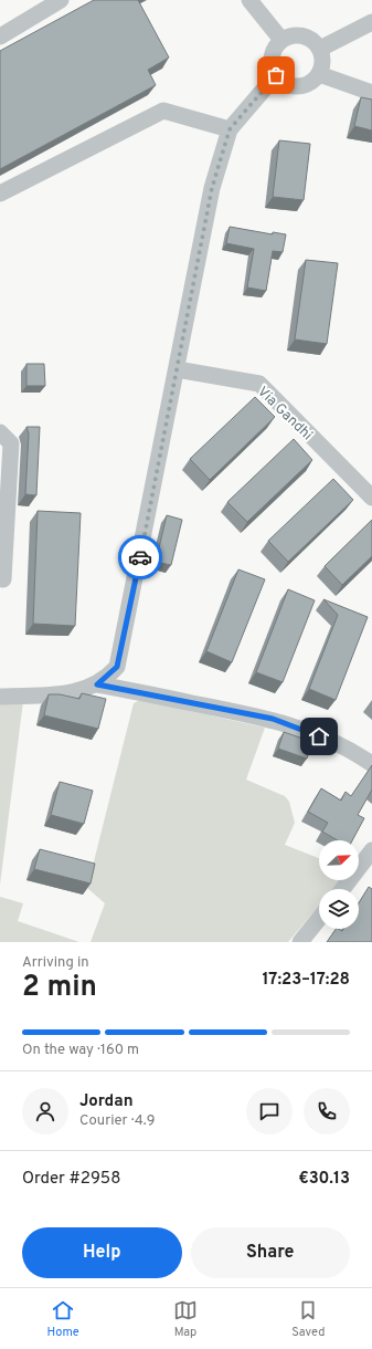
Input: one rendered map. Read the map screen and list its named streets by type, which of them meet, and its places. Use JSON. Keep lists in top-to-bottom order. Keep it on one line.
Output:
{"streets":{"street":["Via Gandhi"]},"north":"top right","page":{"heading":["2 min","Arriving in","17:23–17:28"],"panel":["Jordan","Courier · 4.9","Order #2958","€30.13"],"bar":"On the way · 160 m","buttons":["Help","Share"],"tabs":["Home","Map","Saved"]}}
